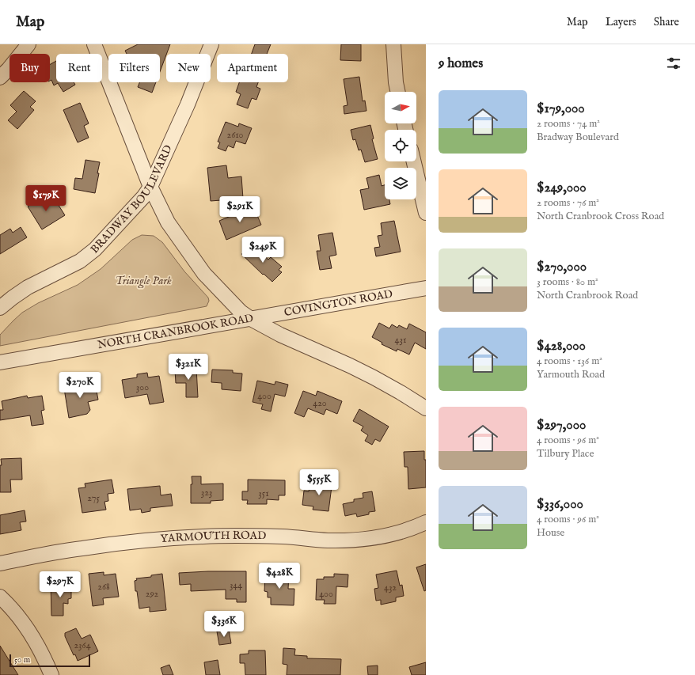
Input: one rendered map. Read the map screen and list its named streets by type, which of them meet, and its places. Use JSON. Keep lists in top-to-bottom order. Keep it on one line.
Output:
{"streets":{"street":["BRADWAY BOULEVARD","COVINGTON ROAD","NORTH CRANBROOK ROAD","YARMOUTH ROAD"]},"crossings":[["COVINGTON ROAD","NORTH CRANBROOK ROAD"]],"parks":["Triangle Park"],"house_numbers":["2610","431","300","400","420","323","351","275","344","268","432","292","400","2364"],"scale_bar":"50 m","north":"right","page":{"header":"Map","nav":["Map","Layers","Share"],"heading":"9 homes","chip":["Buy","Rent","Filters","New","Apartment"],"list":[{"name":"$179,000","note":"2 rooms · 74 m² · Bradway Boulevard"},{"name":"$249,000","note":"2 rooms · 76 m² · North Cranbrook Cross Road"},{"name":"$270,000","note":"3 rooms · 80 m² · North Cranbrook Road"},{"name":"$428,000","note":"4 rooms · 136 m² · Yarmouth Road"},{"name":"$297,000","note":"4 rooms · 96 m² · Tilbury Place"},{"name":"$336,000","note":"4 rooms · 96 m² · House"}],"price":["$179K","$291K","$249K","$321K","$270K","$555K","$428K","$297K","$336K"],"scale":"50 m"}}
